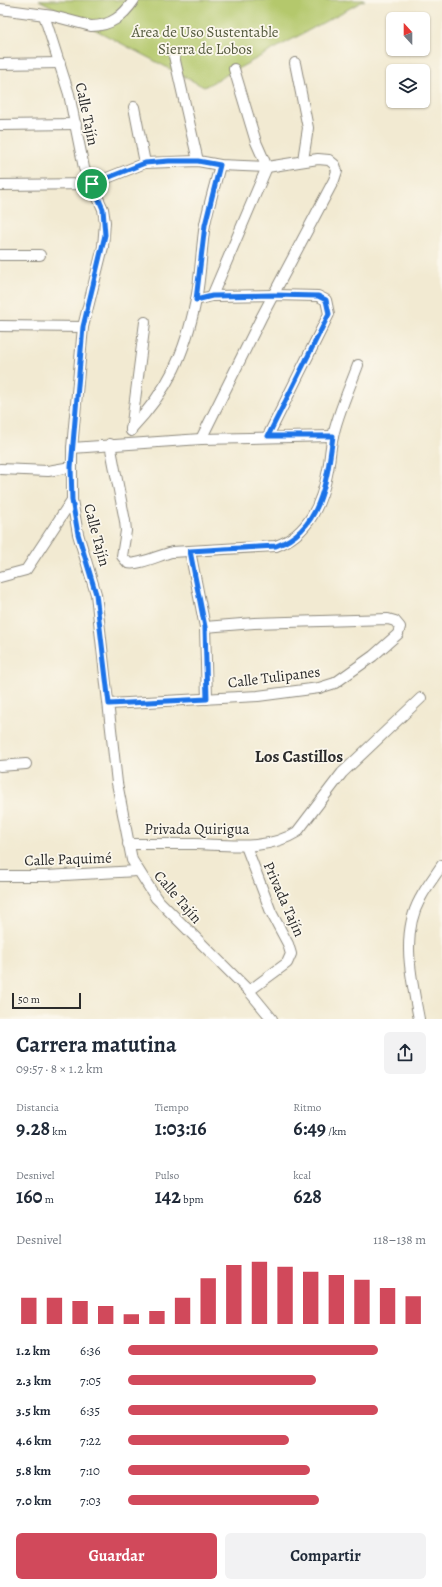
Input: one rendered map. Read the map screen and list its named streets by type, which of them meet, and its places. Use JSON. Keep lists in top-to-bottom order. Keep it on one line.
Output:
{"streets":{"street":["Calle Tajín","Calle Tulipanes","Privada Quirigua","Calle Paquimé","Privada Tajín"]},"crossings":[["Calle Tajín","Calle Tulipanes"],["Calle Tajín","Privada Quirigua"],["Calle Tajín","Calle Paquimé"],["Calle Tajín","Privada Tajín"],["Privada Quirigua","Privada Tajín"]],"districts":["Los Castillos"],"parks":["Área de Uso Sustentable Sierra de Lobos"],"scale_bar":"50 m","north":"top","page":{"scale":"50 m","heading":["Carrera matutina","09:57 · 8 × 1.2 km"],"stats":[["Distancia","9.28 km"],["Tiempo","1:03:16"],["Ritmo","6:49 /km"],["Desnivel","160 m"],["Pulso","142 bpm"],["kcal","628"]],"chart":["Desnivel","118–138 m"],"list":[{"name":"1.2 km","note":"6:36"},{"name":"2.3 km","note":"7:05"},{"name":"3.5 km","note":"6:35"},{"name":"4.6 km","note":"7:22"},{"name":"5.8 km","note":"7:10"},{"name":"7.0 km","note":"7:03"}],"buttons":["Guardar","Compartir"]}}
